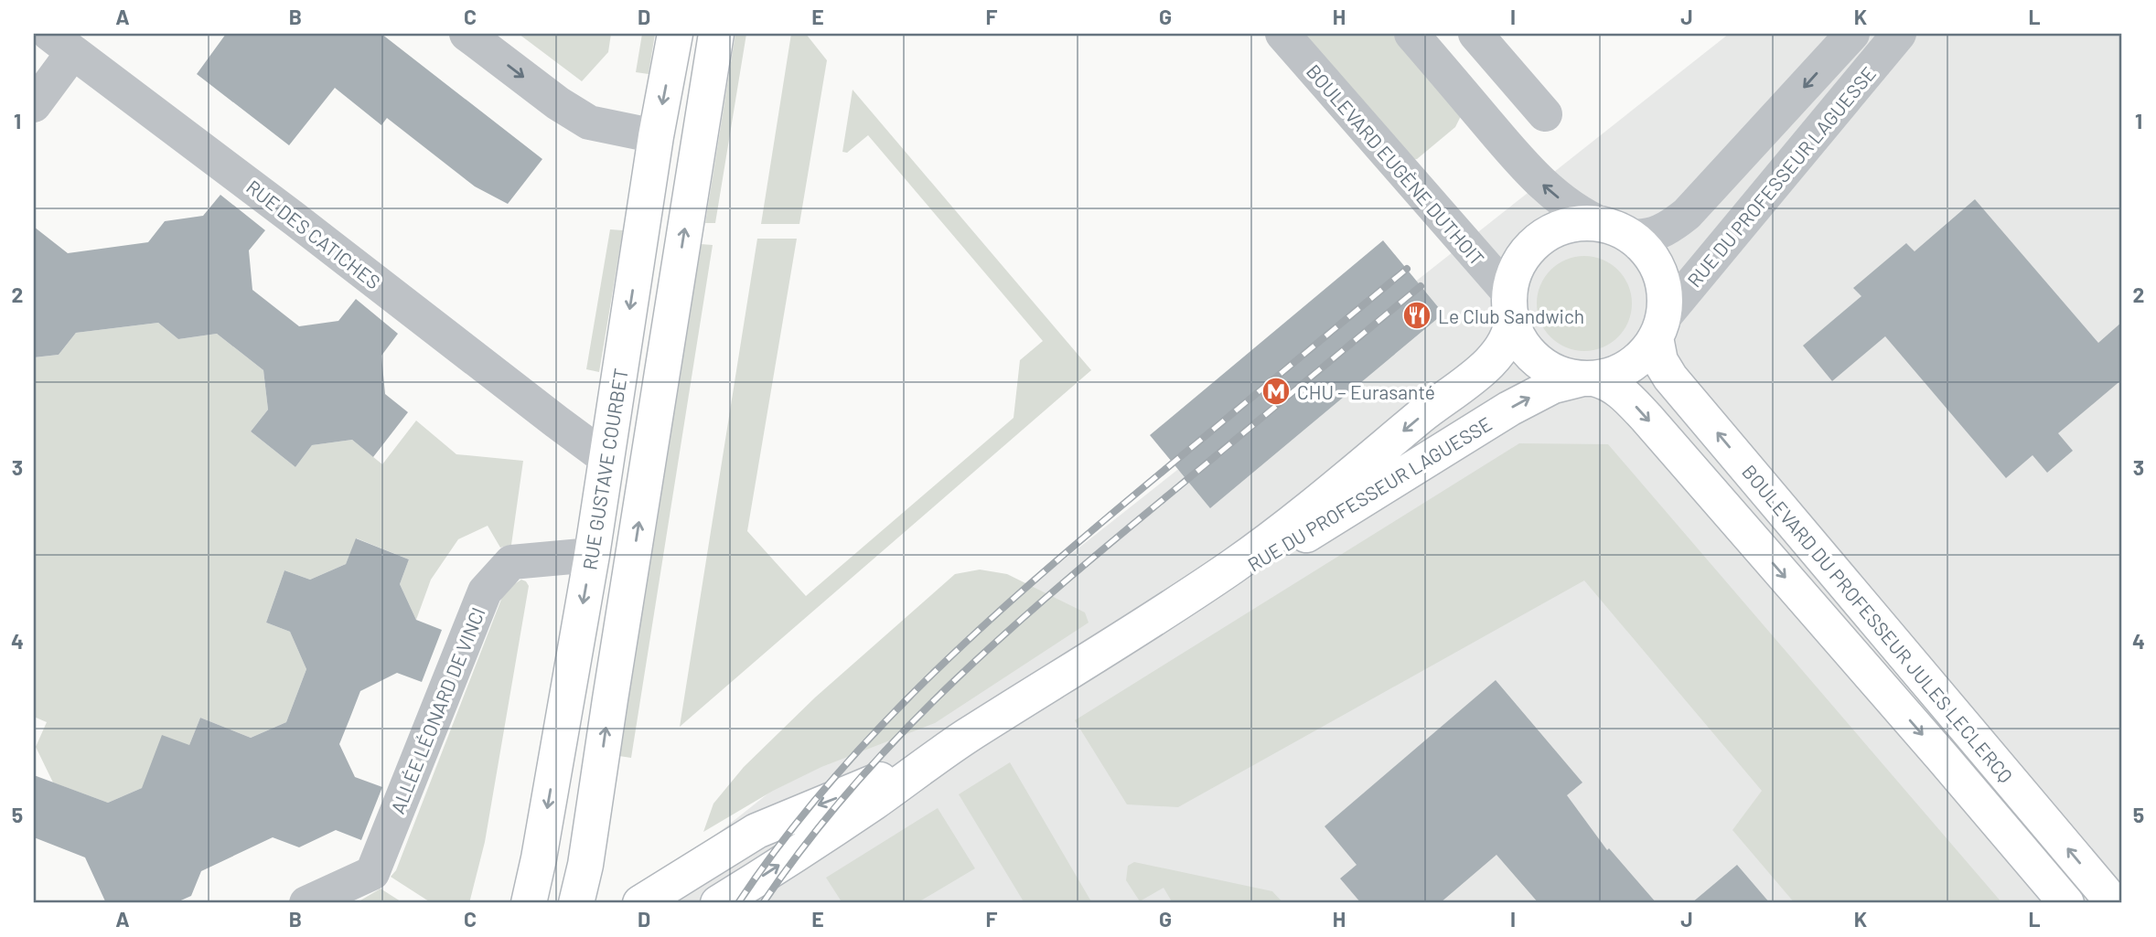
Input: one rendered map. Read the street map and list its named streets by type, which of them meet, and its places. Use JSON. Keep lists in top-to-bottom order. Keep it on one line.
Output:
{"streets":{"street":["BOULEVARD EUGÈNE DUTHOIT","RUE DU PROFESSEUR LAGUESSE","RUE DES CATICHES","RUE GUSTAVE COURBET","BOULEVARD DU PROFESSEUR JULES LECLERCQ","ALLÉE LÉONARD DE VINCI"]},"crossings":[["BOULEVARD EUGÈNE DUTHOIT","RUE DU PROFESSEUR LAGUESSE"],["BOULEVARD EUGÈNE DUTHOIT","BOULEVARD DU PROFESSEUR JULES LECLERCQ"],["RUE DU PROFESSEUR LAGUESSE","BOULEVARD DU PROFESSEUR JULES LECLERCQ"],["RUE DES CATICHES","RUE GUSTAVE COURBET"],["RUE GUSTAVE COURBET","ALLÉE LÉONARD DE VINCI"]],"places":{"restaurant":["Le Club Sandwich"],"metro station":["CHU – Eurasanté"]},"grid":{"columns":["A","B","C","D","E","F","G","H","I","J","K","L"],"rows":["1","2","3","4","5"]}}
